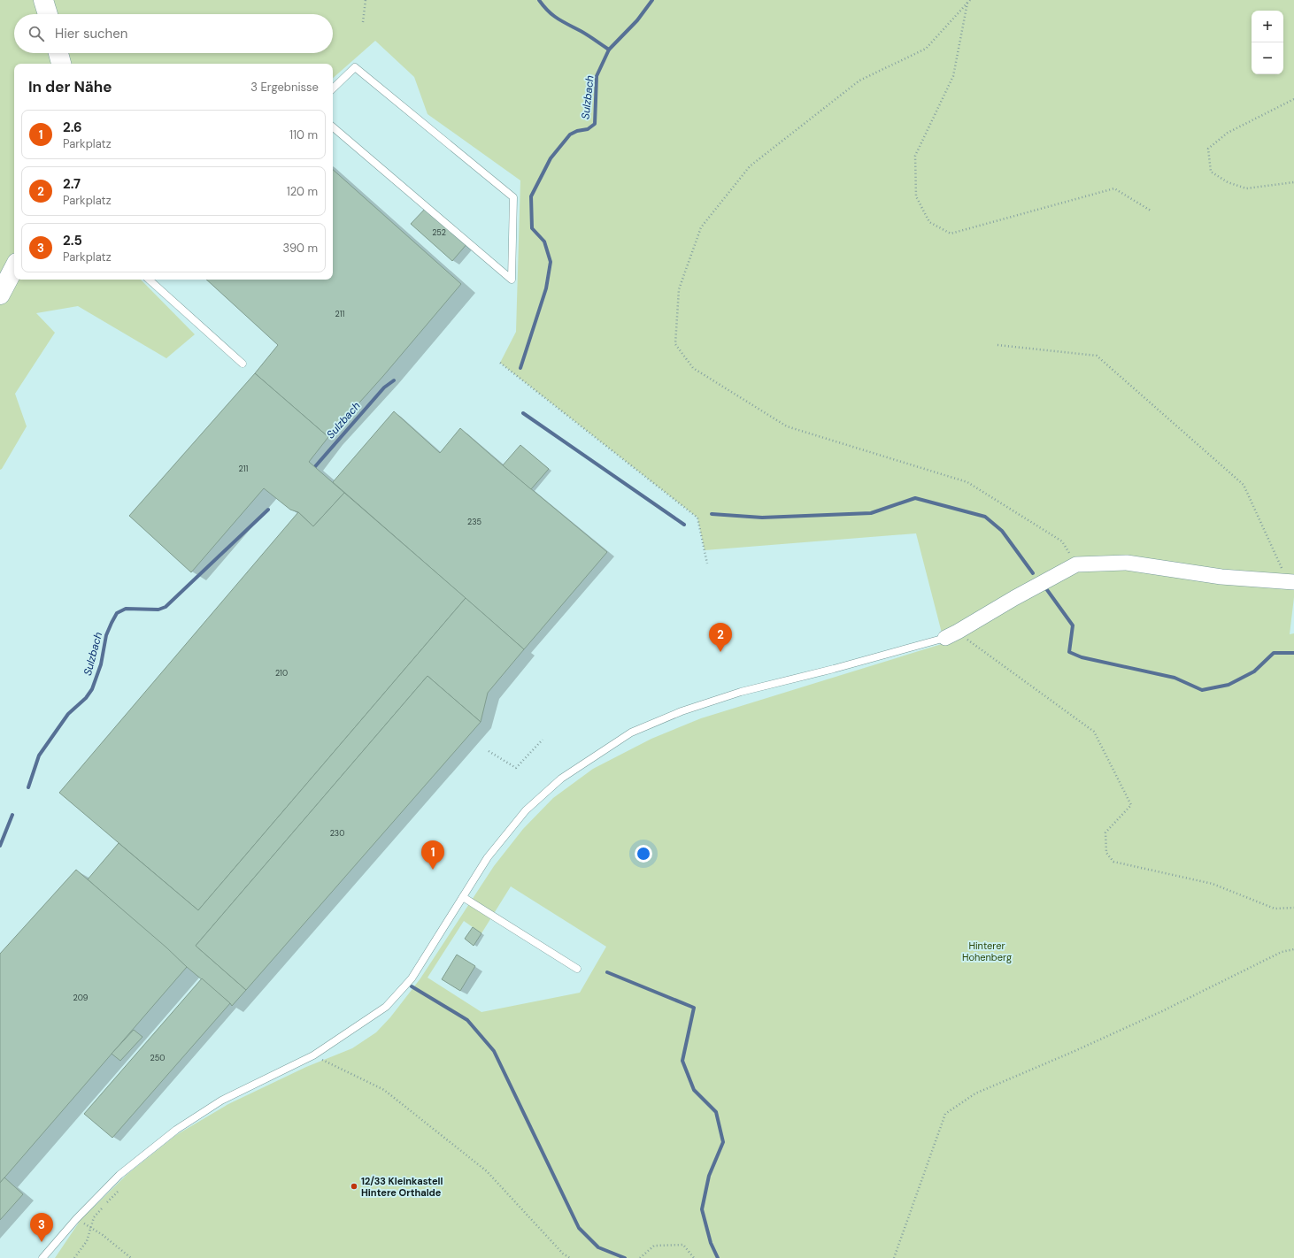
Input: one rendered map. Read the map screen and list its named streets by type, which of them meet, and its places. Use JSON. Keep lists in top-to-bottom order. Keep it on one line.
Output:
{"water":["Sulzbach"],"parks":["Hinterer Hohenberg"],"places":["12/33 Kleinkastell Hintere Orthalde"],"house_numbers":["252","211","211","235","210","230","209","250"],"page":{"map_buttons":["+","−"],"search":"Hier suchen","heading":["In der Nähe","3 Ergebnisse"],"list":[{"mark":"1","name":"2.6","note":"Parkplatz","value":"110 m"},{"mark":"2","name":"2.7","note":"Parkplatz","value":"120 m"},{"mark":"3","name":"2.5","note":"Parkplatz","value":"390 m"}],"pins":["2","1","3"]}}
